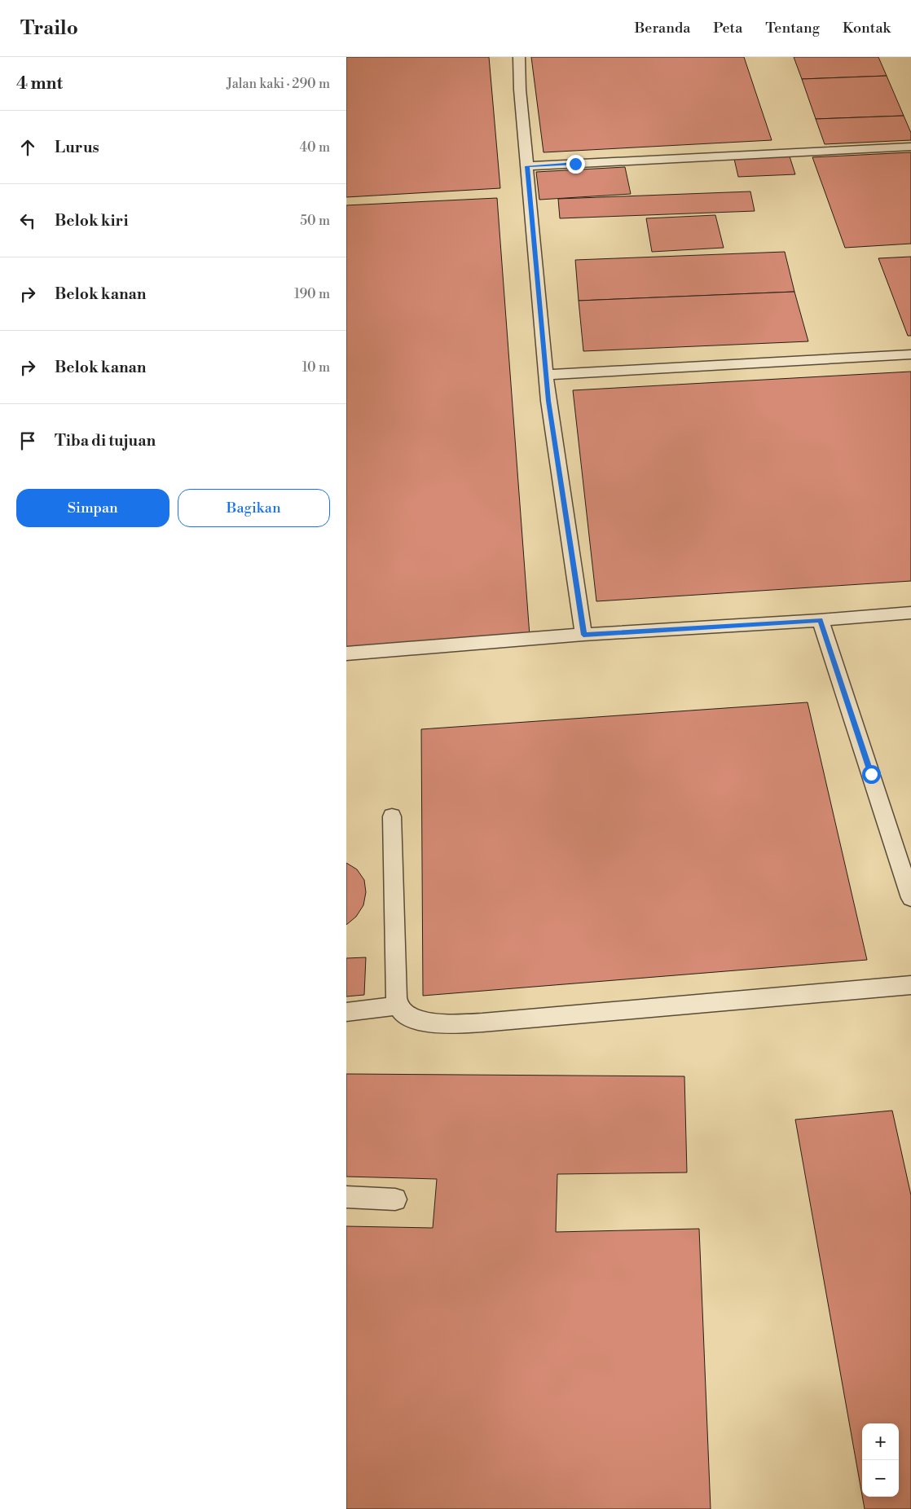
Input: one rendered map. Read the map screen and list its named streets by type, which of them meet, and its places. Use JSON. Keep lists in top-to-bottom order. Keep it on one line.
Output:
{"page":{"header":"Trailo","nav":["Beranda","Peta","Tentang","Kontak"],"heading":["4 mnt","Jalan kaki · 290 m"],"list":[["Lurus","40 m"],["Belok kiri","50 m"],["Belok kanan","190 m"],["Belok kanan","10 m"],"Tiba di tujuan"],"buttons":["Simpan","Bagikan"],"map_buttons":["+","−"]}}
